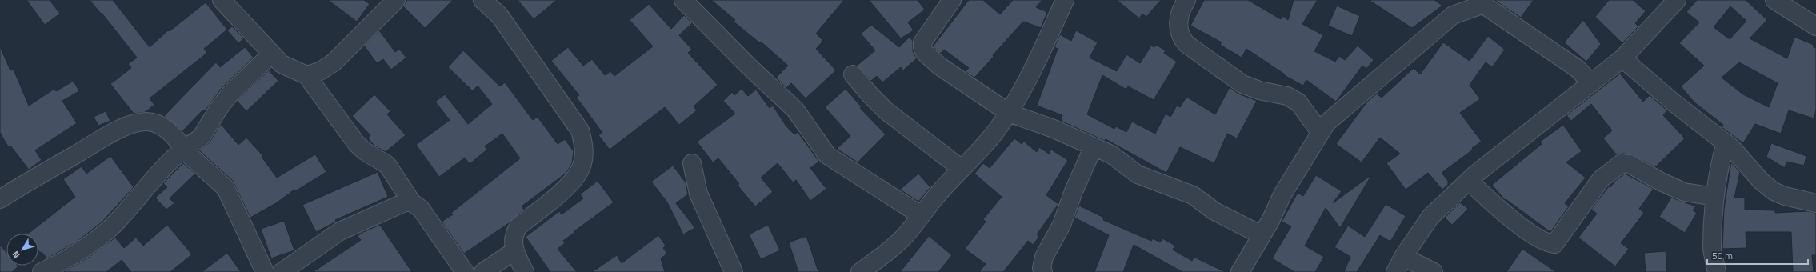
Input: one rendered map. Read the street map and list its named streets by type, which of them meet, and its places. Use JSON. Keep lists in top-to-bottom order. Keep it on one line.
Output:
{"scale_bar":"50 m","north":"bottom left"}
